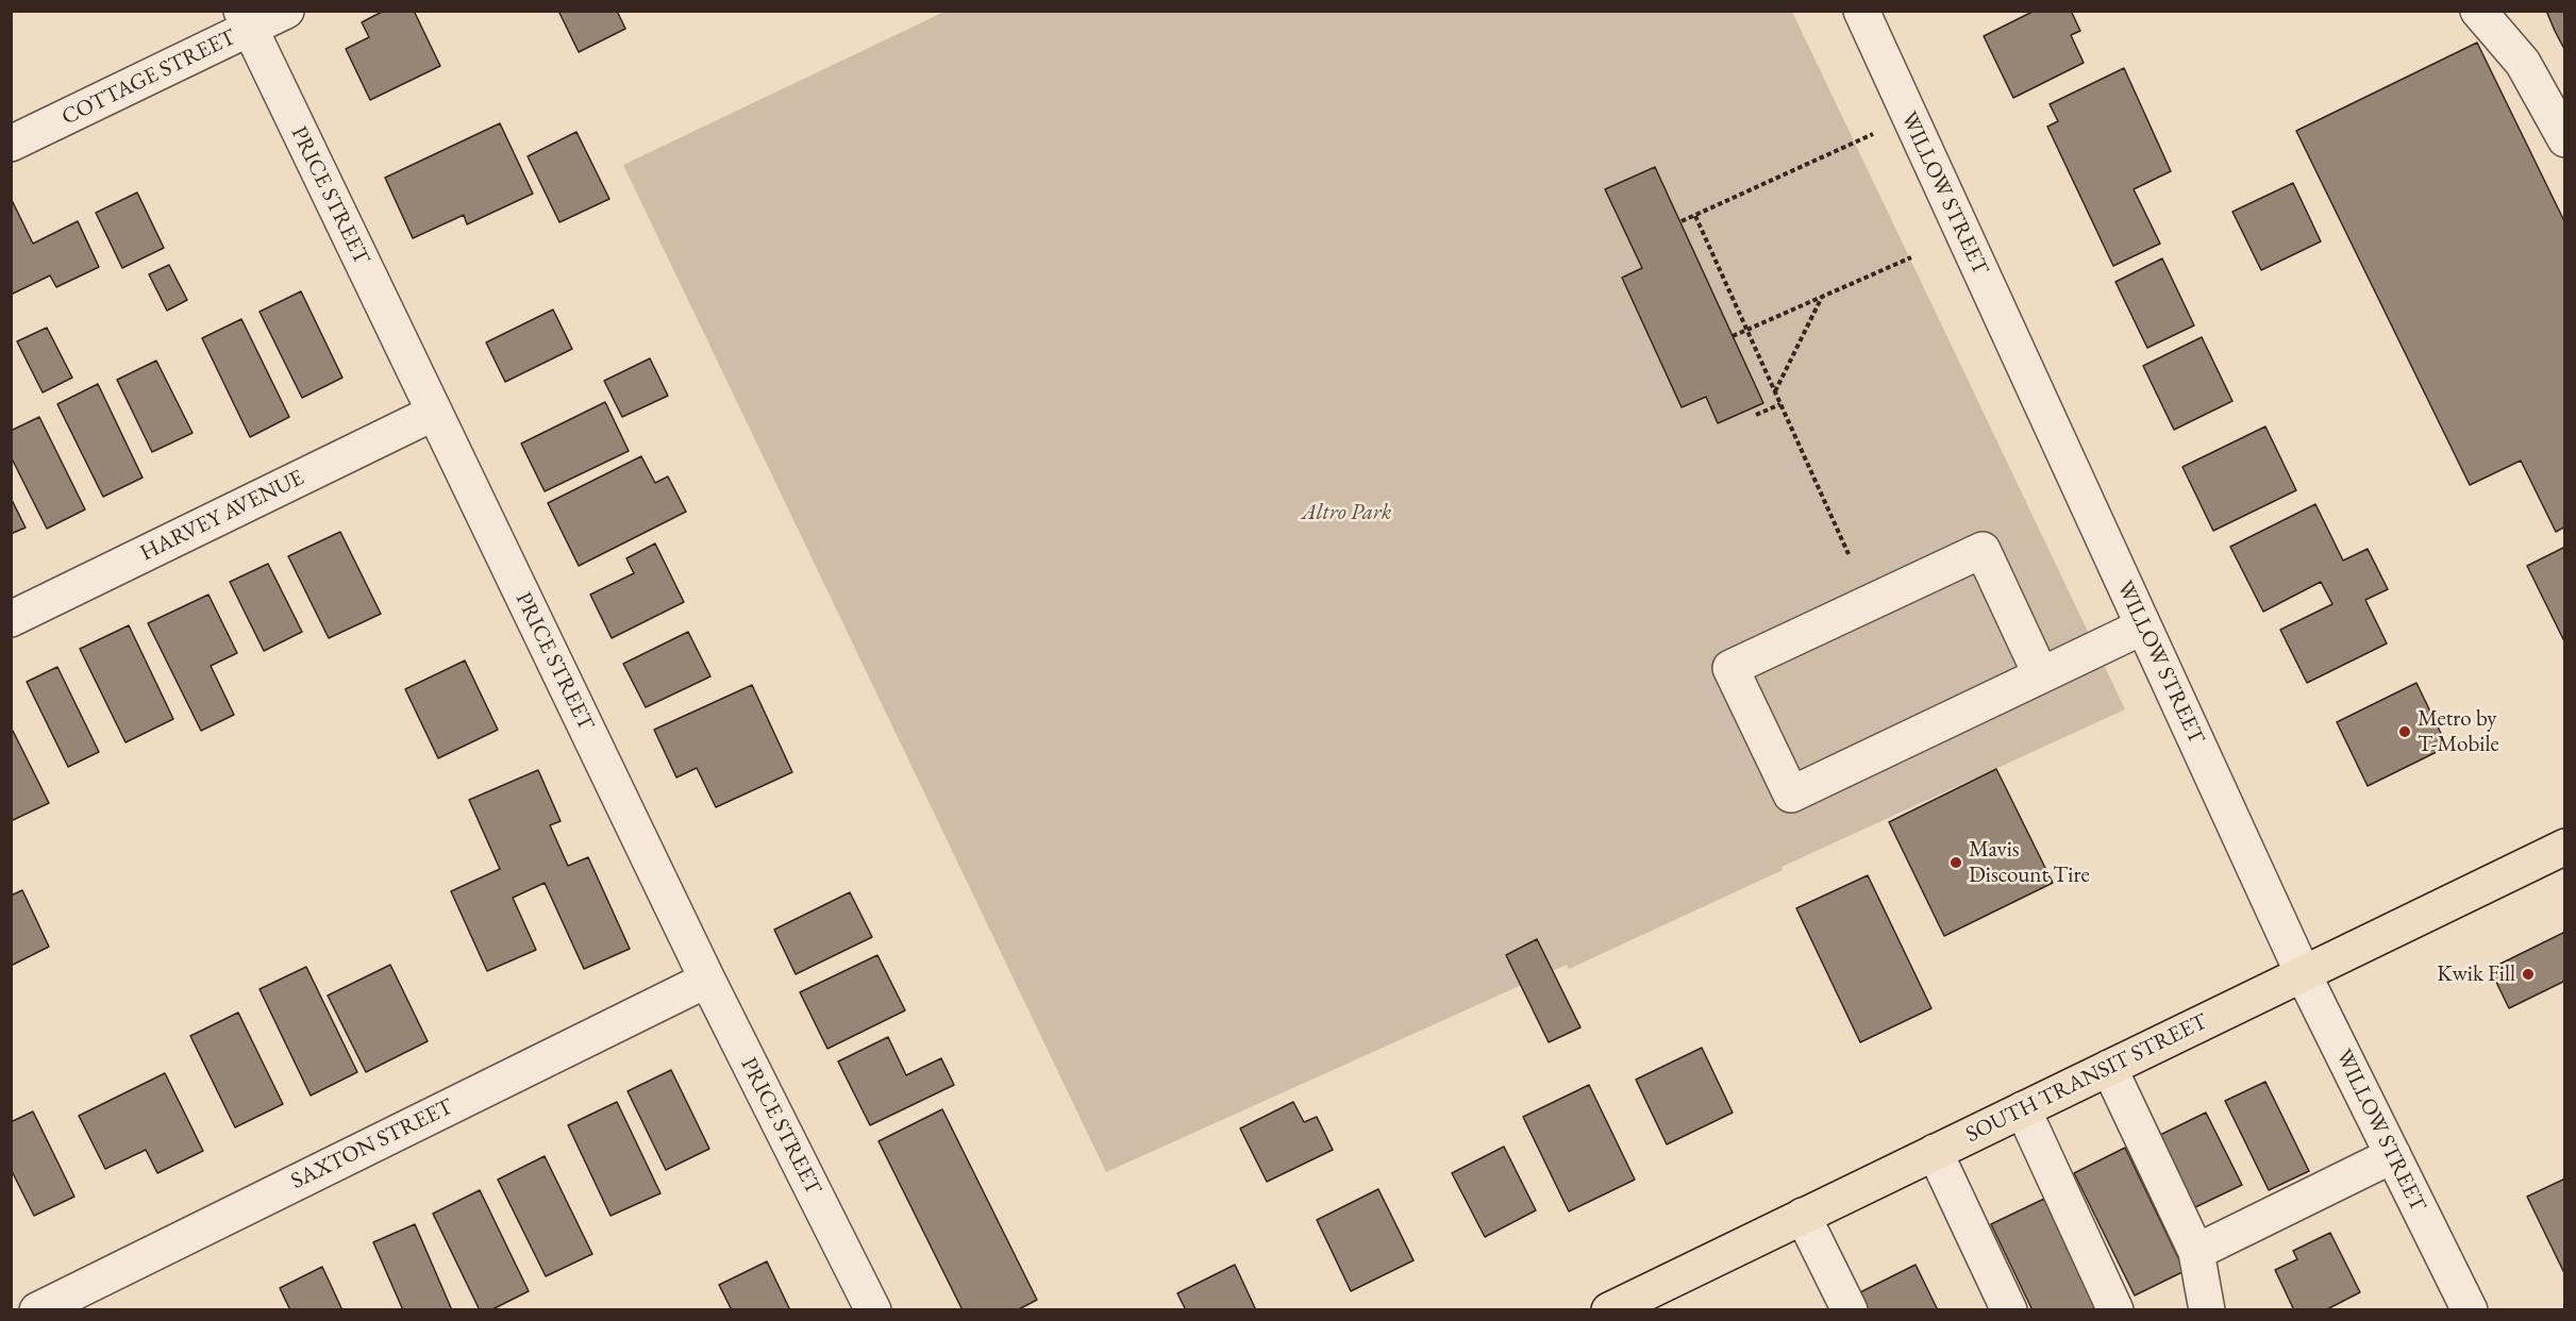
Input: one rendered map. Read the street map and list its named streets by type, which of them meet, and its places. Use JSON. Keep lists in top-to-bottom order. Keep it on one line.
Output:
{"streets":{"highway":["SOUTH TRANSIT STREET"],"street":["COTTAGE STREET","WILLOW STREET","PRICE STREET","HARVEY AVENUE","SAXTON STREET"]},"crossings":[["COTTAGE STREET","PRICE STREET"],["WILLOW STREET","SOUTH TRANSIT STREET"],["PRICE STREET","HARVEY AVENUE"],["PRICE STREET","SAXTON STREET"]],"parks":["Altro Park"],"places":["Metro by T-Mobile","Mavis Discount Tire","Kwik Fill"]}
